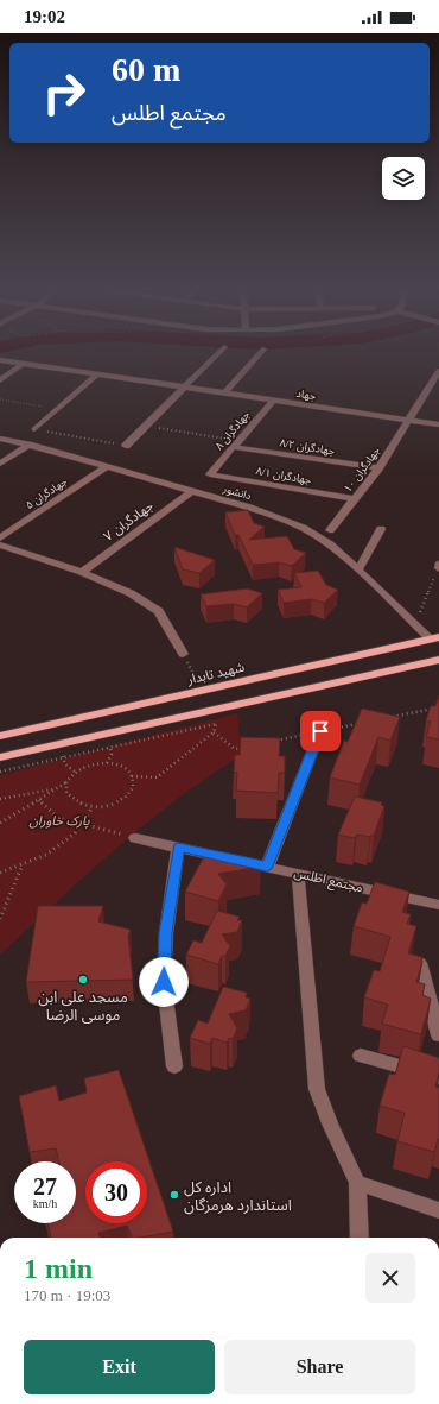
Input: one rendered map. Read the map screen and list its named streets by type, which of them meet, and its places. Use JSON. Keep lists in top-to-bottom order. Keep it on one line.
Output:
{"streets":{"main road":["شهید تابدار"],"street":["جهاد","جهادگران ۸","جهادگران ۸/۲","جهادگران ۱۰","جهادگران ۸/۱","دانشور","جهادگران ۵","جهادگران ۷","مجتمع اطلس"]},"crossings":[["جهاد","جهادگران ۸"],["جهاد","جهادگران ۱۰"],["جهادگران ۸","جهادگران ۸/۲"],["جهادگران ۸","جهادگران ۸/۱"],["جهادگران ۸/۲","جهادگران ۱۰"],["جهادگران ۱۰","جهادگران ۸/۱"],["دانشور","جهادگران ۵"],["دانشور","جهادگران ۷"],["دانشور","شهید تابدار"]],"parks":["پارک خاوران"],"places":["مسجد علی ابن موسی الرضا","اداره کل استاندارد هرمزگان"],"page":{"status":"19:02","turn":["60 m","مجتمع اطلس"],"speed":"27 km/h","limit":"30","heading":["1 min","170 m · 19:03"],"buttons":["Exit","Share"]}}
